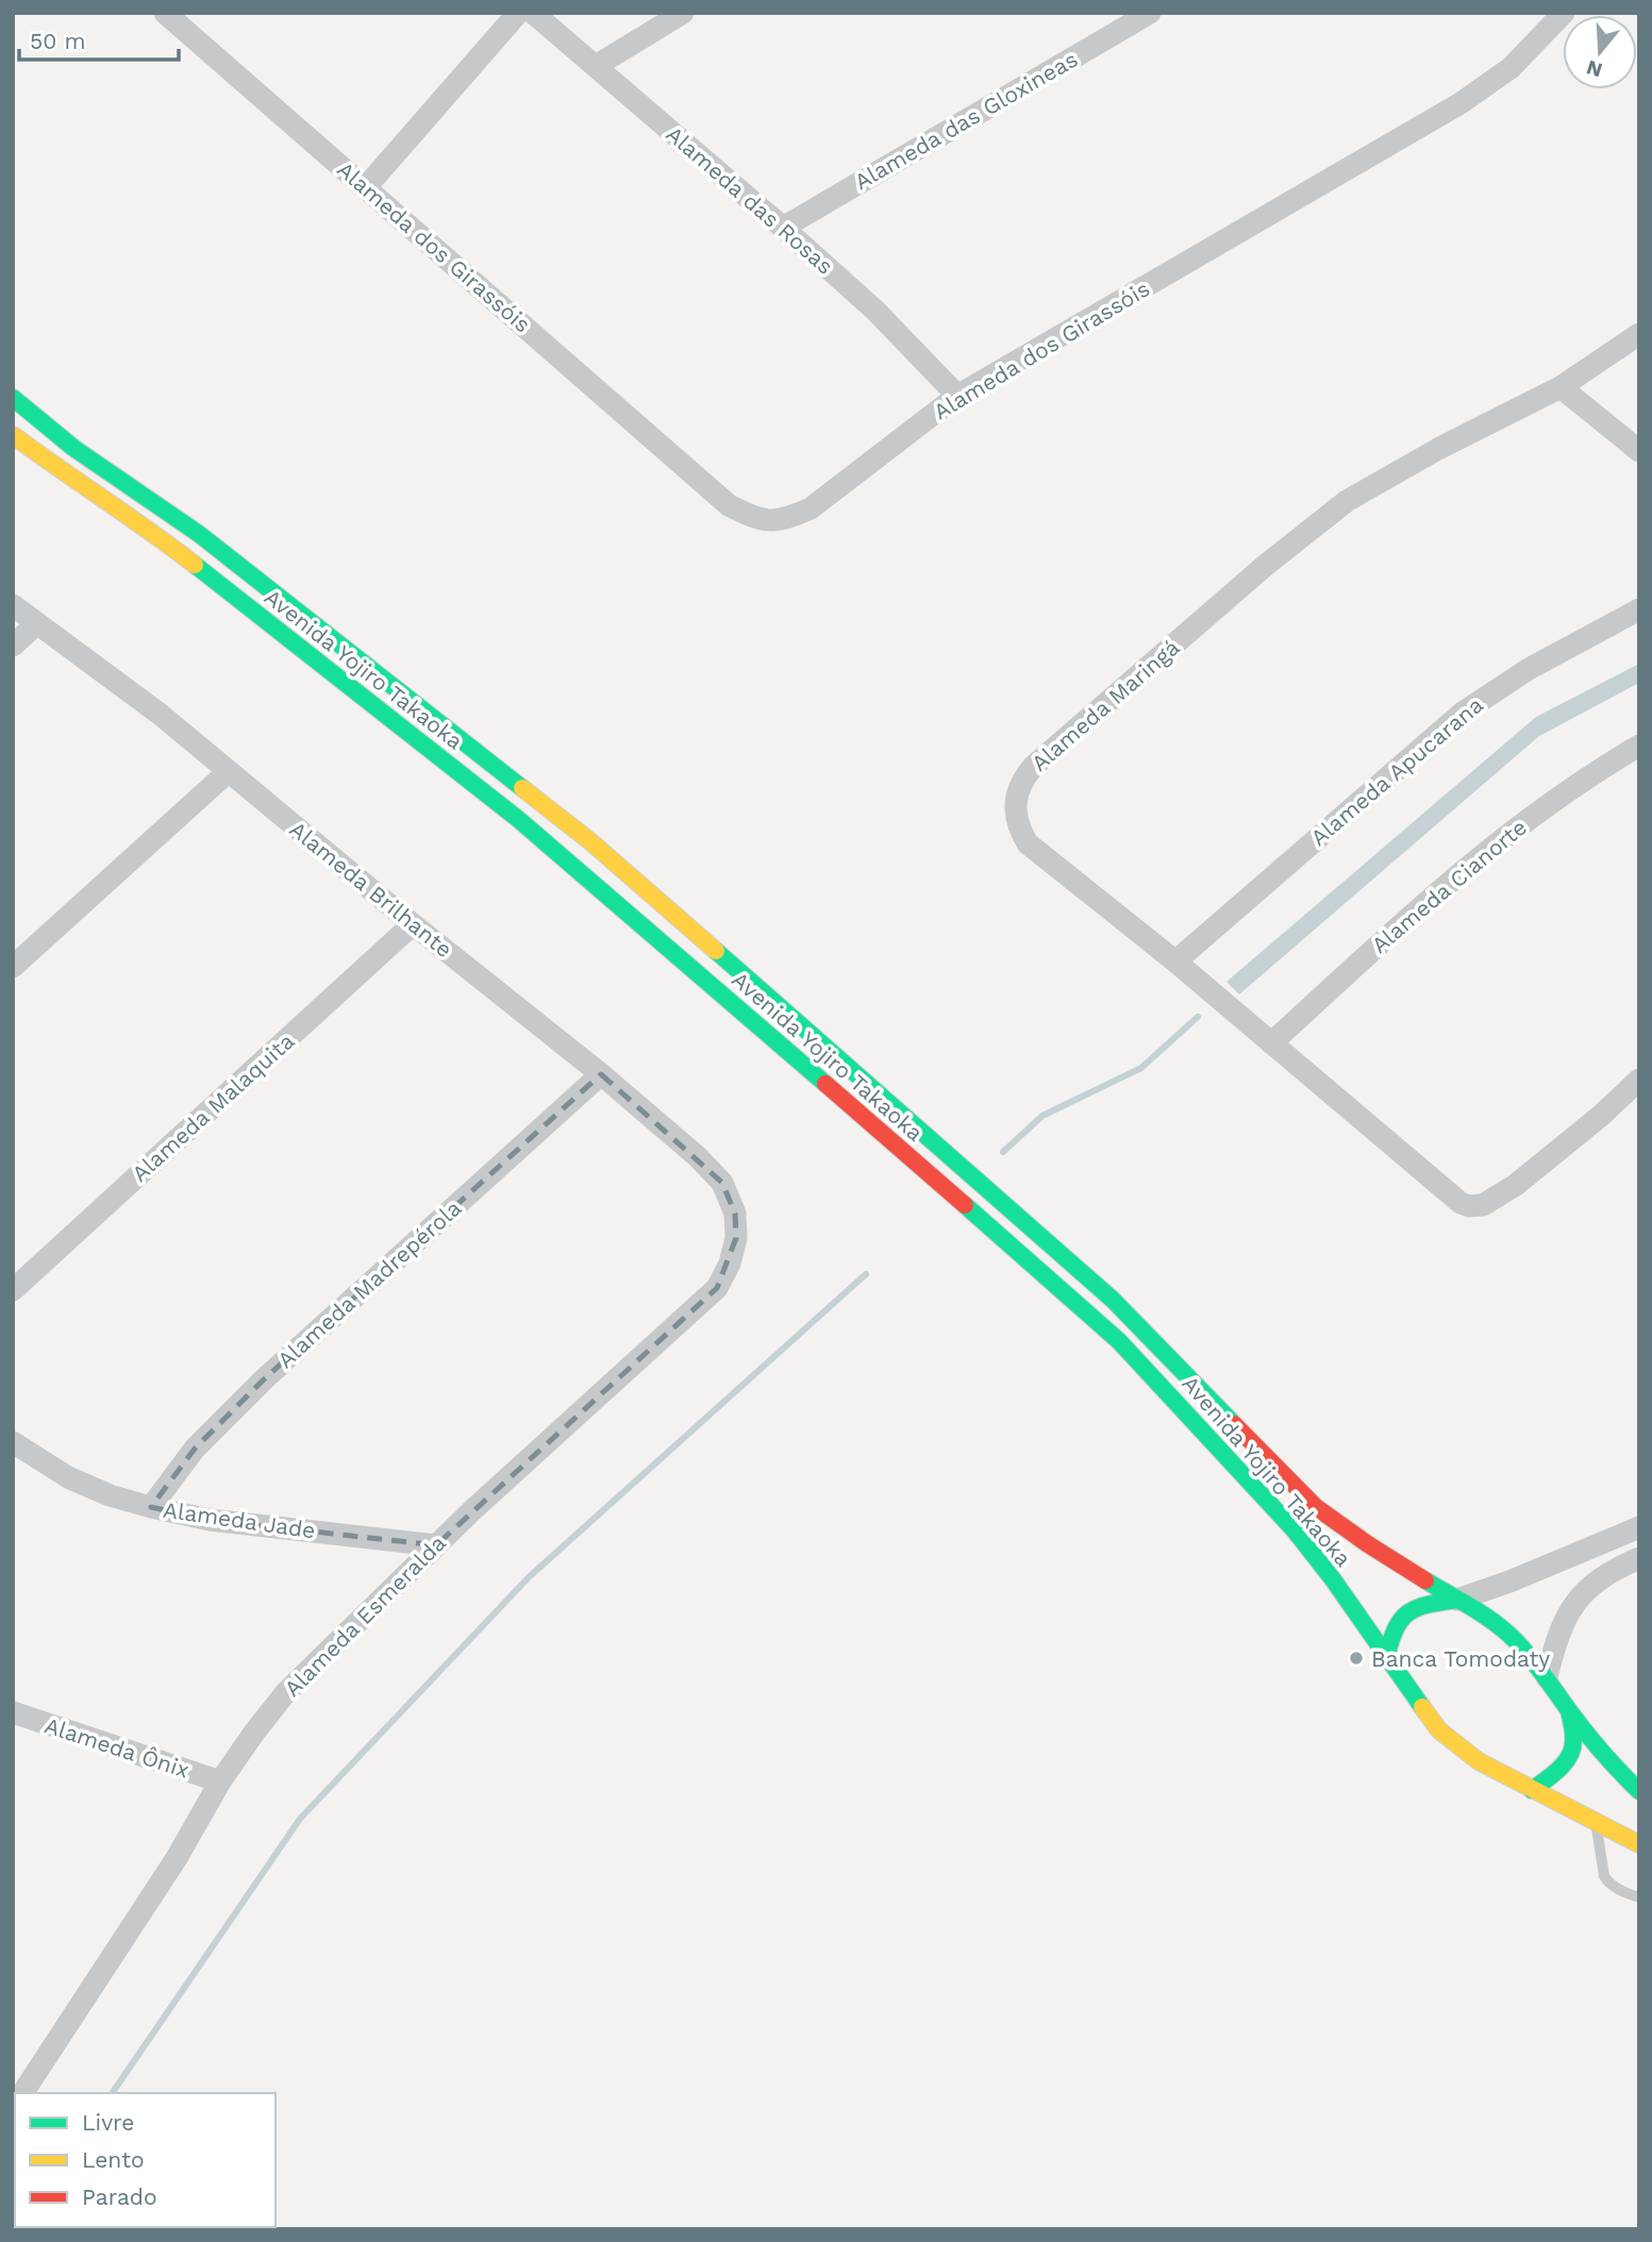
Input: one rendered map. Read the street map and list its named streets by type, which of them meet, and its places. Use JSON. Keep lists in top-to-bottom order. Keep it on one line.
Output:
{"streets":{"main road":["Avenida Yojiro Takaoka"],"street":["Alameda das Gloxineas","Alameda das Rosas","Alameda dos Girassóis","Alameda Maringá","Alameda Apucarana","Alameda Cianorte","Alameda Brilhante","Alameda Malaquita","Alameda Madrepérola","Alameda Jade","Alameda Esmeralda","Alameda Ônix"]},"crossings":[["Alameda das Gloxineas","Alameda das Rosas"],["Alameda das Rosas","Alameda dos Girassóis"],["Alameda Maringá","Alameda Apucarana"],["Alameda Maringá","Alameda Cianorte"],["Alameda Brilhante","Alameda Malaquita"],["Alameda Brilhante","Alameda Madrepérola"],["Alameda Brilhante","Alameda Esmeralda"],["Alameda Madrepérola","Alameda Jade"],["Alameda Jade","Alameda Esmeralda"],["Alameda Esmeralda","Alameda Ônix"]],"places":["Banca Tomodaty"],"legend":["Livre","Lento","Parado"],"scale_bar":"50 m","north":"bottom"}
